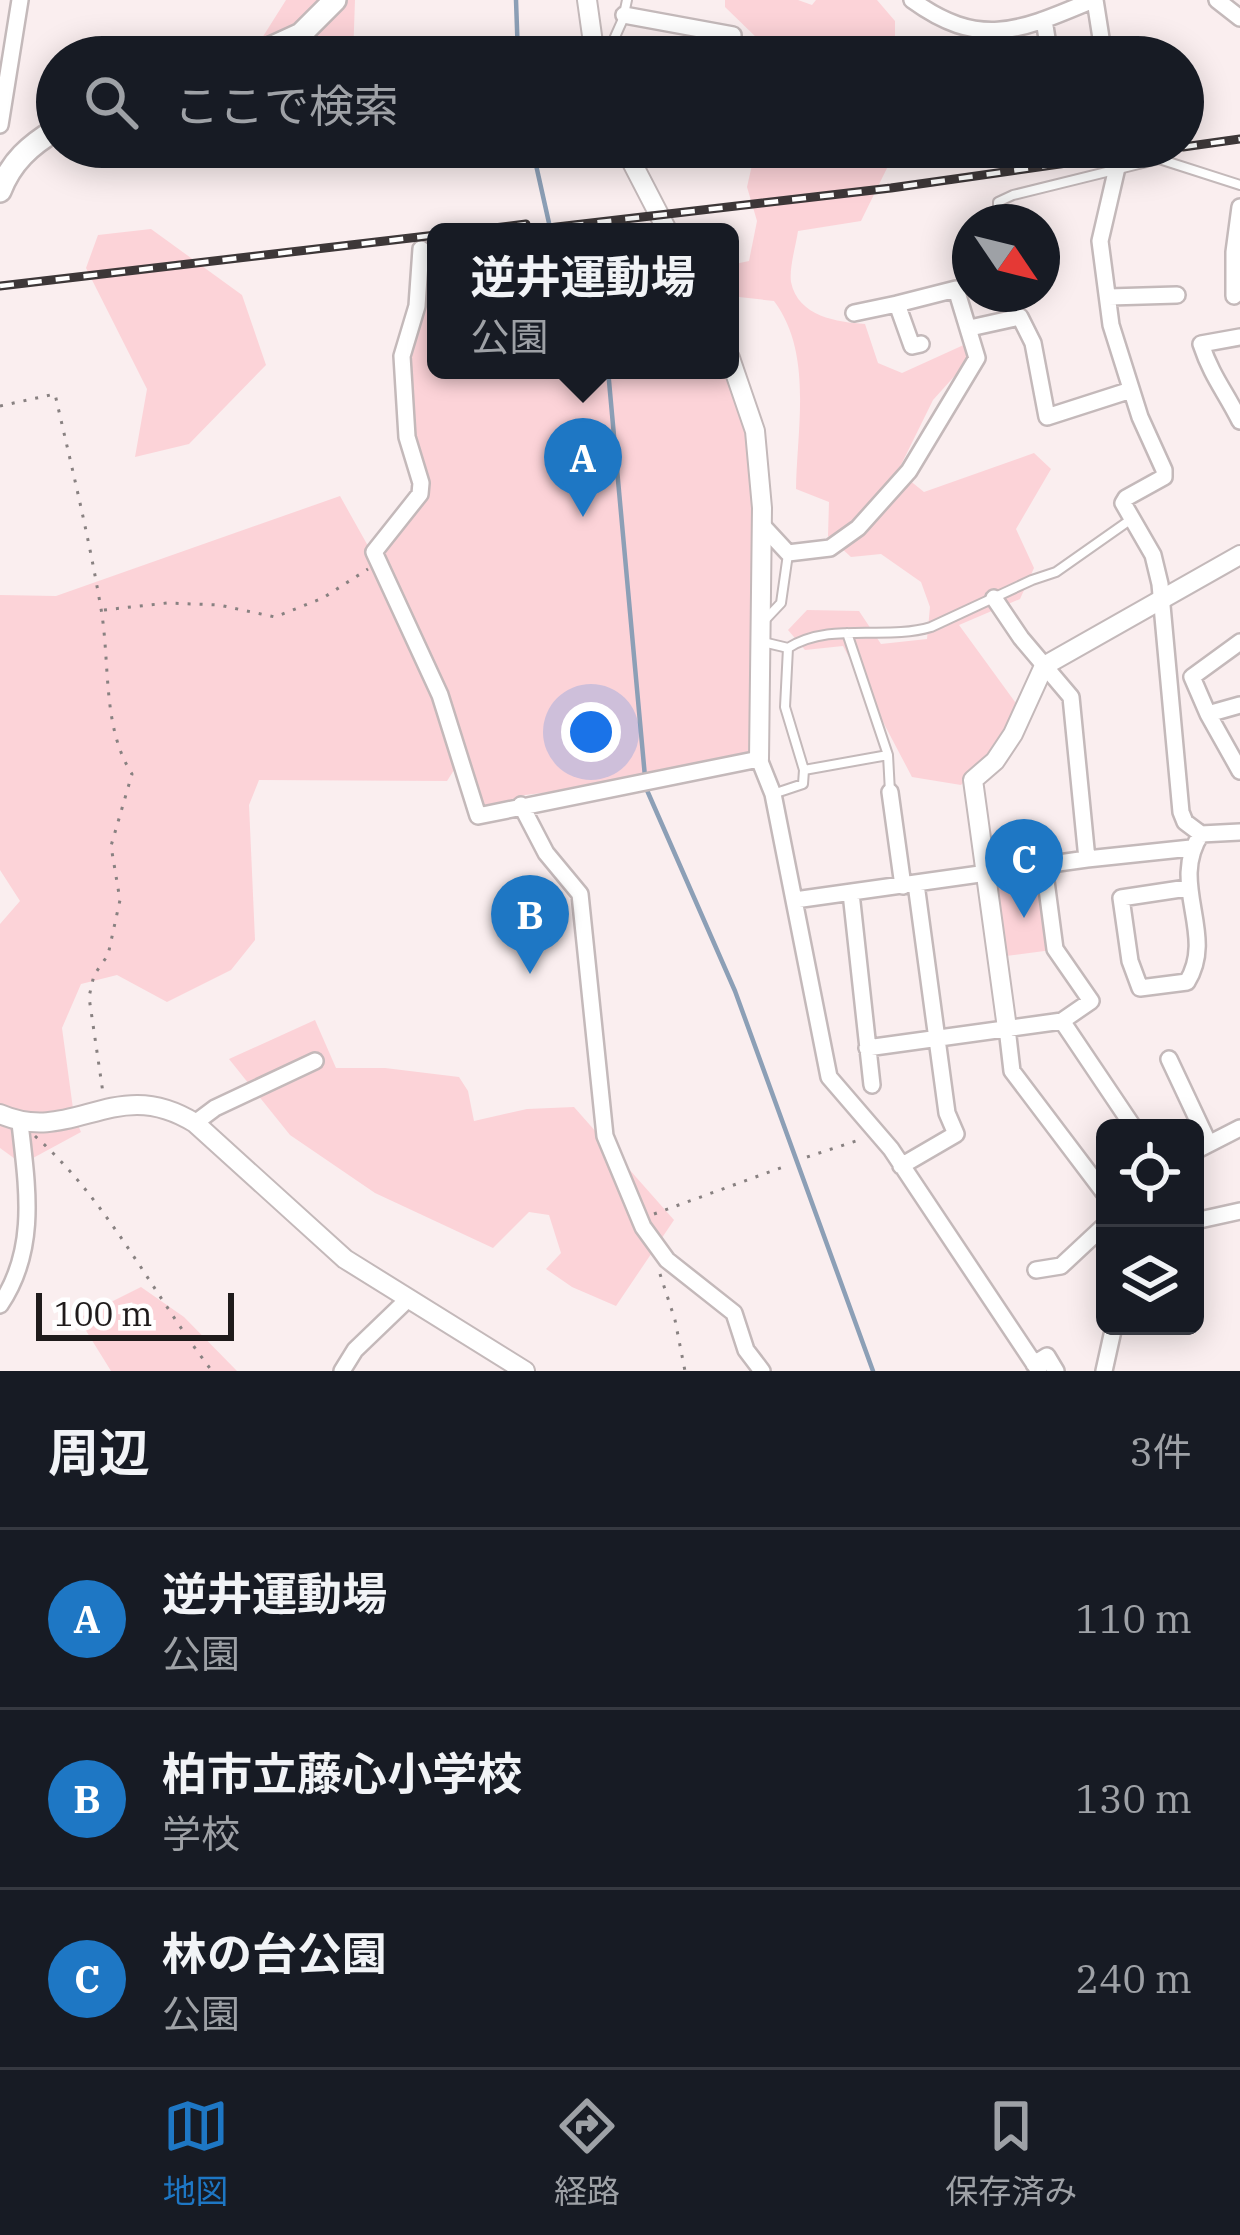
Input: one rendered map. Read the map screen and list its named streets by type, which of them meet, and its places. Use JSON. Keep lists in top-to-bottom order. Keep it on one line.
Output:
{"scale_bar":"100 m","north":"bottom right","page":{"search":"ここで検索","popup":["逆井運動場","公園"],"pins":["A","C","B"],"scale":"100 m","heading":["周辺","3件"],"list":[{"mark":"A","name":"逆井運動場","note":"公園","value":"110 m"},{"mark":"B","name":"柏市立藤心小学校","note":"学校","value":"130 m"},{"mark":"C","name":"林の台公園","note":"公園","value":"240 m"}],"nav":["地図","経路","保存済み"]}}
